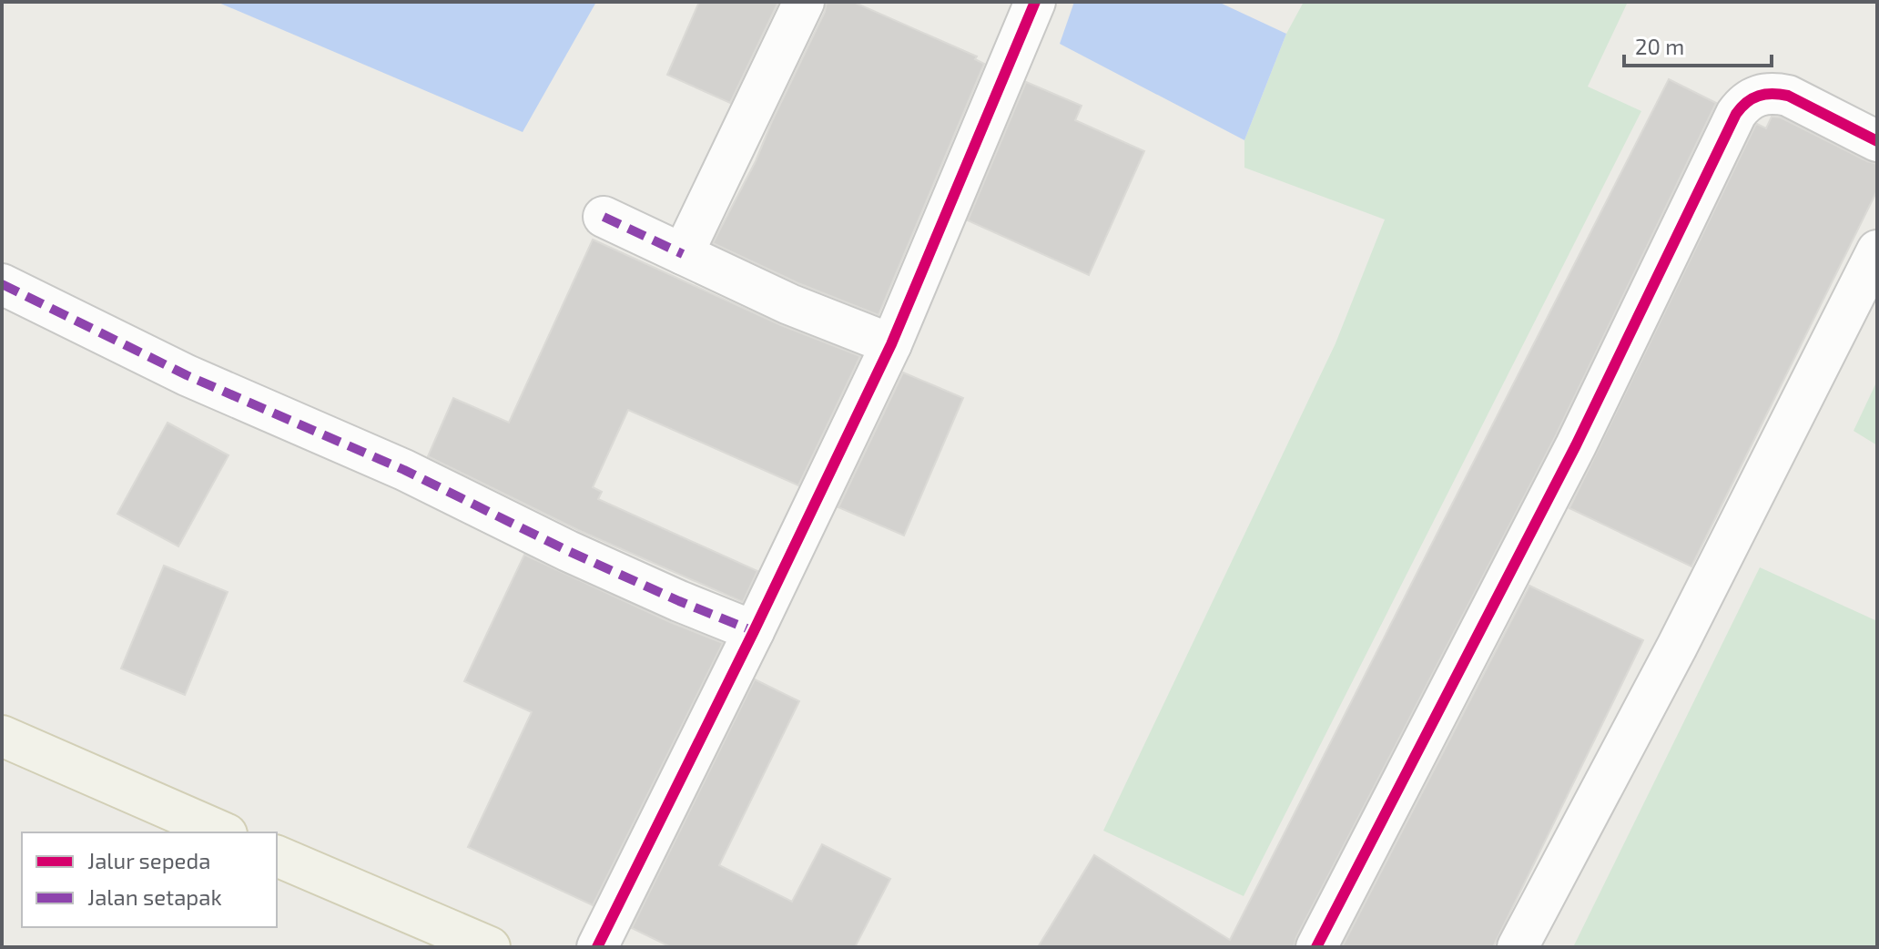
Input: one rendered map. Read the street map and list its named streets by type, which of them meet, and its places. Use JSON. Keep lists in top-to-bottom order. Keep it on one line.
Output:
{"legend":["Jalur sepeda","Jalan setapak"],"scale_bar":"20 m"}
